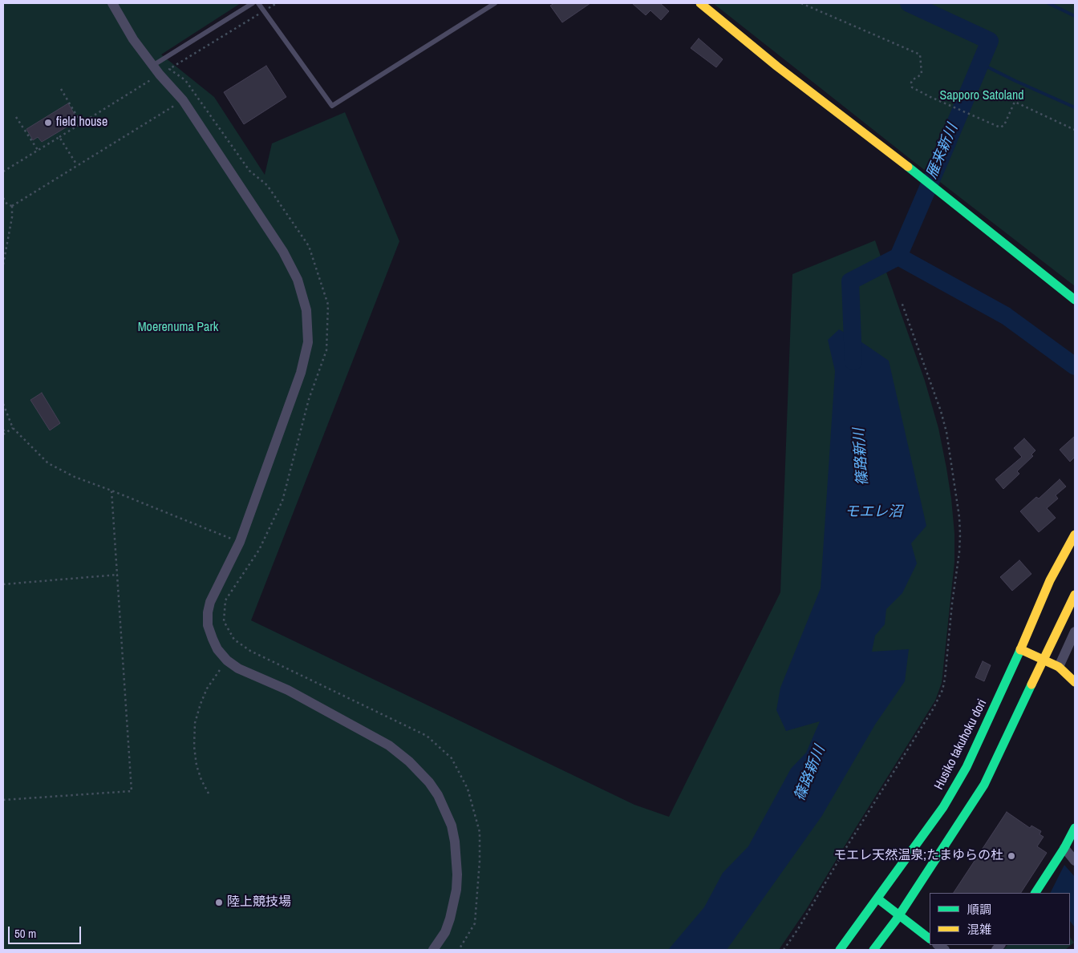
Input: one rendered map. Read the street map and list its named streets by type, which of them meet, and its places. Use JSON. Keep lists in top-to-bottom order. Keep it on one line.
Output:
{"streets":{"main road":["Husiko takuhoku dori"]},"water":["雁来新川","篠路新川","モエレ沼"],"parks":["Sapporo Satoland","Moerenuma Park"],"places":["field house","モエレ天然温泉;たまゆらの杜","陸上競技場"],"legend":["順調","混雑"],"scale_bar":"50 m"}
